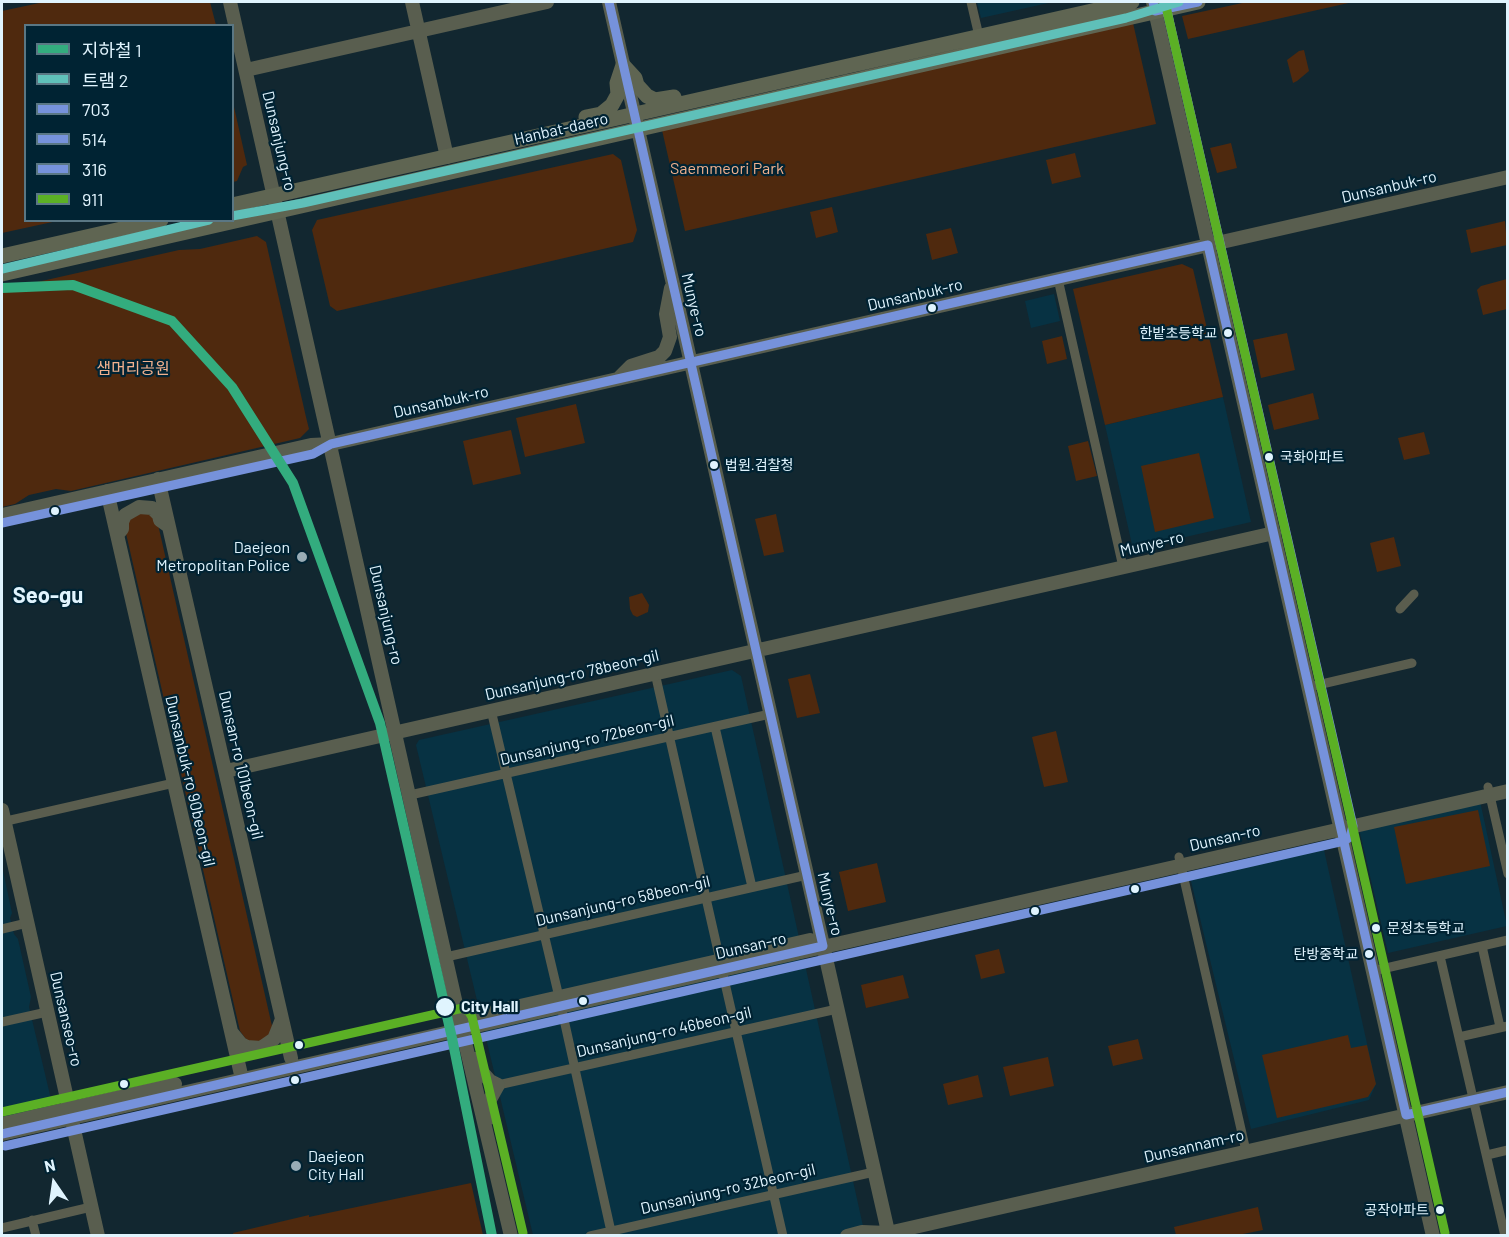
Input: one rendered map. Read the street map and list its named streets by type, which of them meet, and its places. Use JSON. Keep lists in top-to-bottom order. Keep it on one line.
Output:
{"streets":{"main road":["Hanbat-daero","Dunsanjung-ro","Dunsanbuk-ro","Munye-ro","Dunsanjung-ro 78beon-gil","Dunsan-ro 101beon-gil","Dunsanbuk-ro 90beon-gil","Dunsan-ro","Dunsanseo-ro","Dunsannam-ro"],"street":["Dunsanjung-ro 72beon-gil","Dunsanjung-ro 58beon-gil","Dunsanjung-ro 46beon-gil","Dunsanjung-ro 32beon-gil"]},"crossings":[["Hanbat-daero","Dunsanjung-ro"],["Hanbat-daero","Munye-ro"],["Dunsanjung-ro","Dunsanbuk-ro"],["Dunsanjung-ro","Dunsanjung-ro 78beon-gil"],["Dunsanjung-ro","Dunsanjung-ro 72beon-gil"],["Dunsanjung-ro","Dunsan-ro"],["Dunsanjung-ro","Dunsanjung-ro 58beon-gil"],["Dunsanbuk-ro","Munye-ro"],["Dunsanbuk-ro","Dunsan-ro 101beon-gil"],["Dunsanbuk-ro","Dunsanbuk-ro 90beon-gil"],["Munye-ro","Dunsanjung-ro 78beon-gil"],["Munye-ro","Dunsanjung-ro 72beon-gil"],["Munye-ro","Dunsan-ro"],["Munye-ro","Dunsanjung-ro 58beon-gil"],["Munye-ro","Dunsanjung-ro 46beon-gil"],["Munye-ro","Dunsannam-ro"],["Munye-ro","Dunsanjung-ro 32beon-gil"],["Dunsanjung-ro 78beon-gil","Dunsan-ro 101beon-gil"],["Dunsan-ro 101beon-gil","Dunsan-ro"],["Dunsanbuk-ro 90beon-gil","Dunsan-ro"],["Dunsan-ro","Dunsanseo-ro"]],"districts":["Seo-gu"],"parks":["Saemmeori Park","샘머리공원"],"places":["한밭초등학교","국화아파트","법원.검찰청","Daejeon Metropolitan Police","문정초등학교","탄방중학교","City Hall","Daejeon City Hall","공작아파트"],"lines":["tram line 2","transit line 703","transit line 316","transit line 911","transit line 514","metro line 1"],"legend":["지하철 1","트램 2","703","514","316","911"],"north":"top"}
